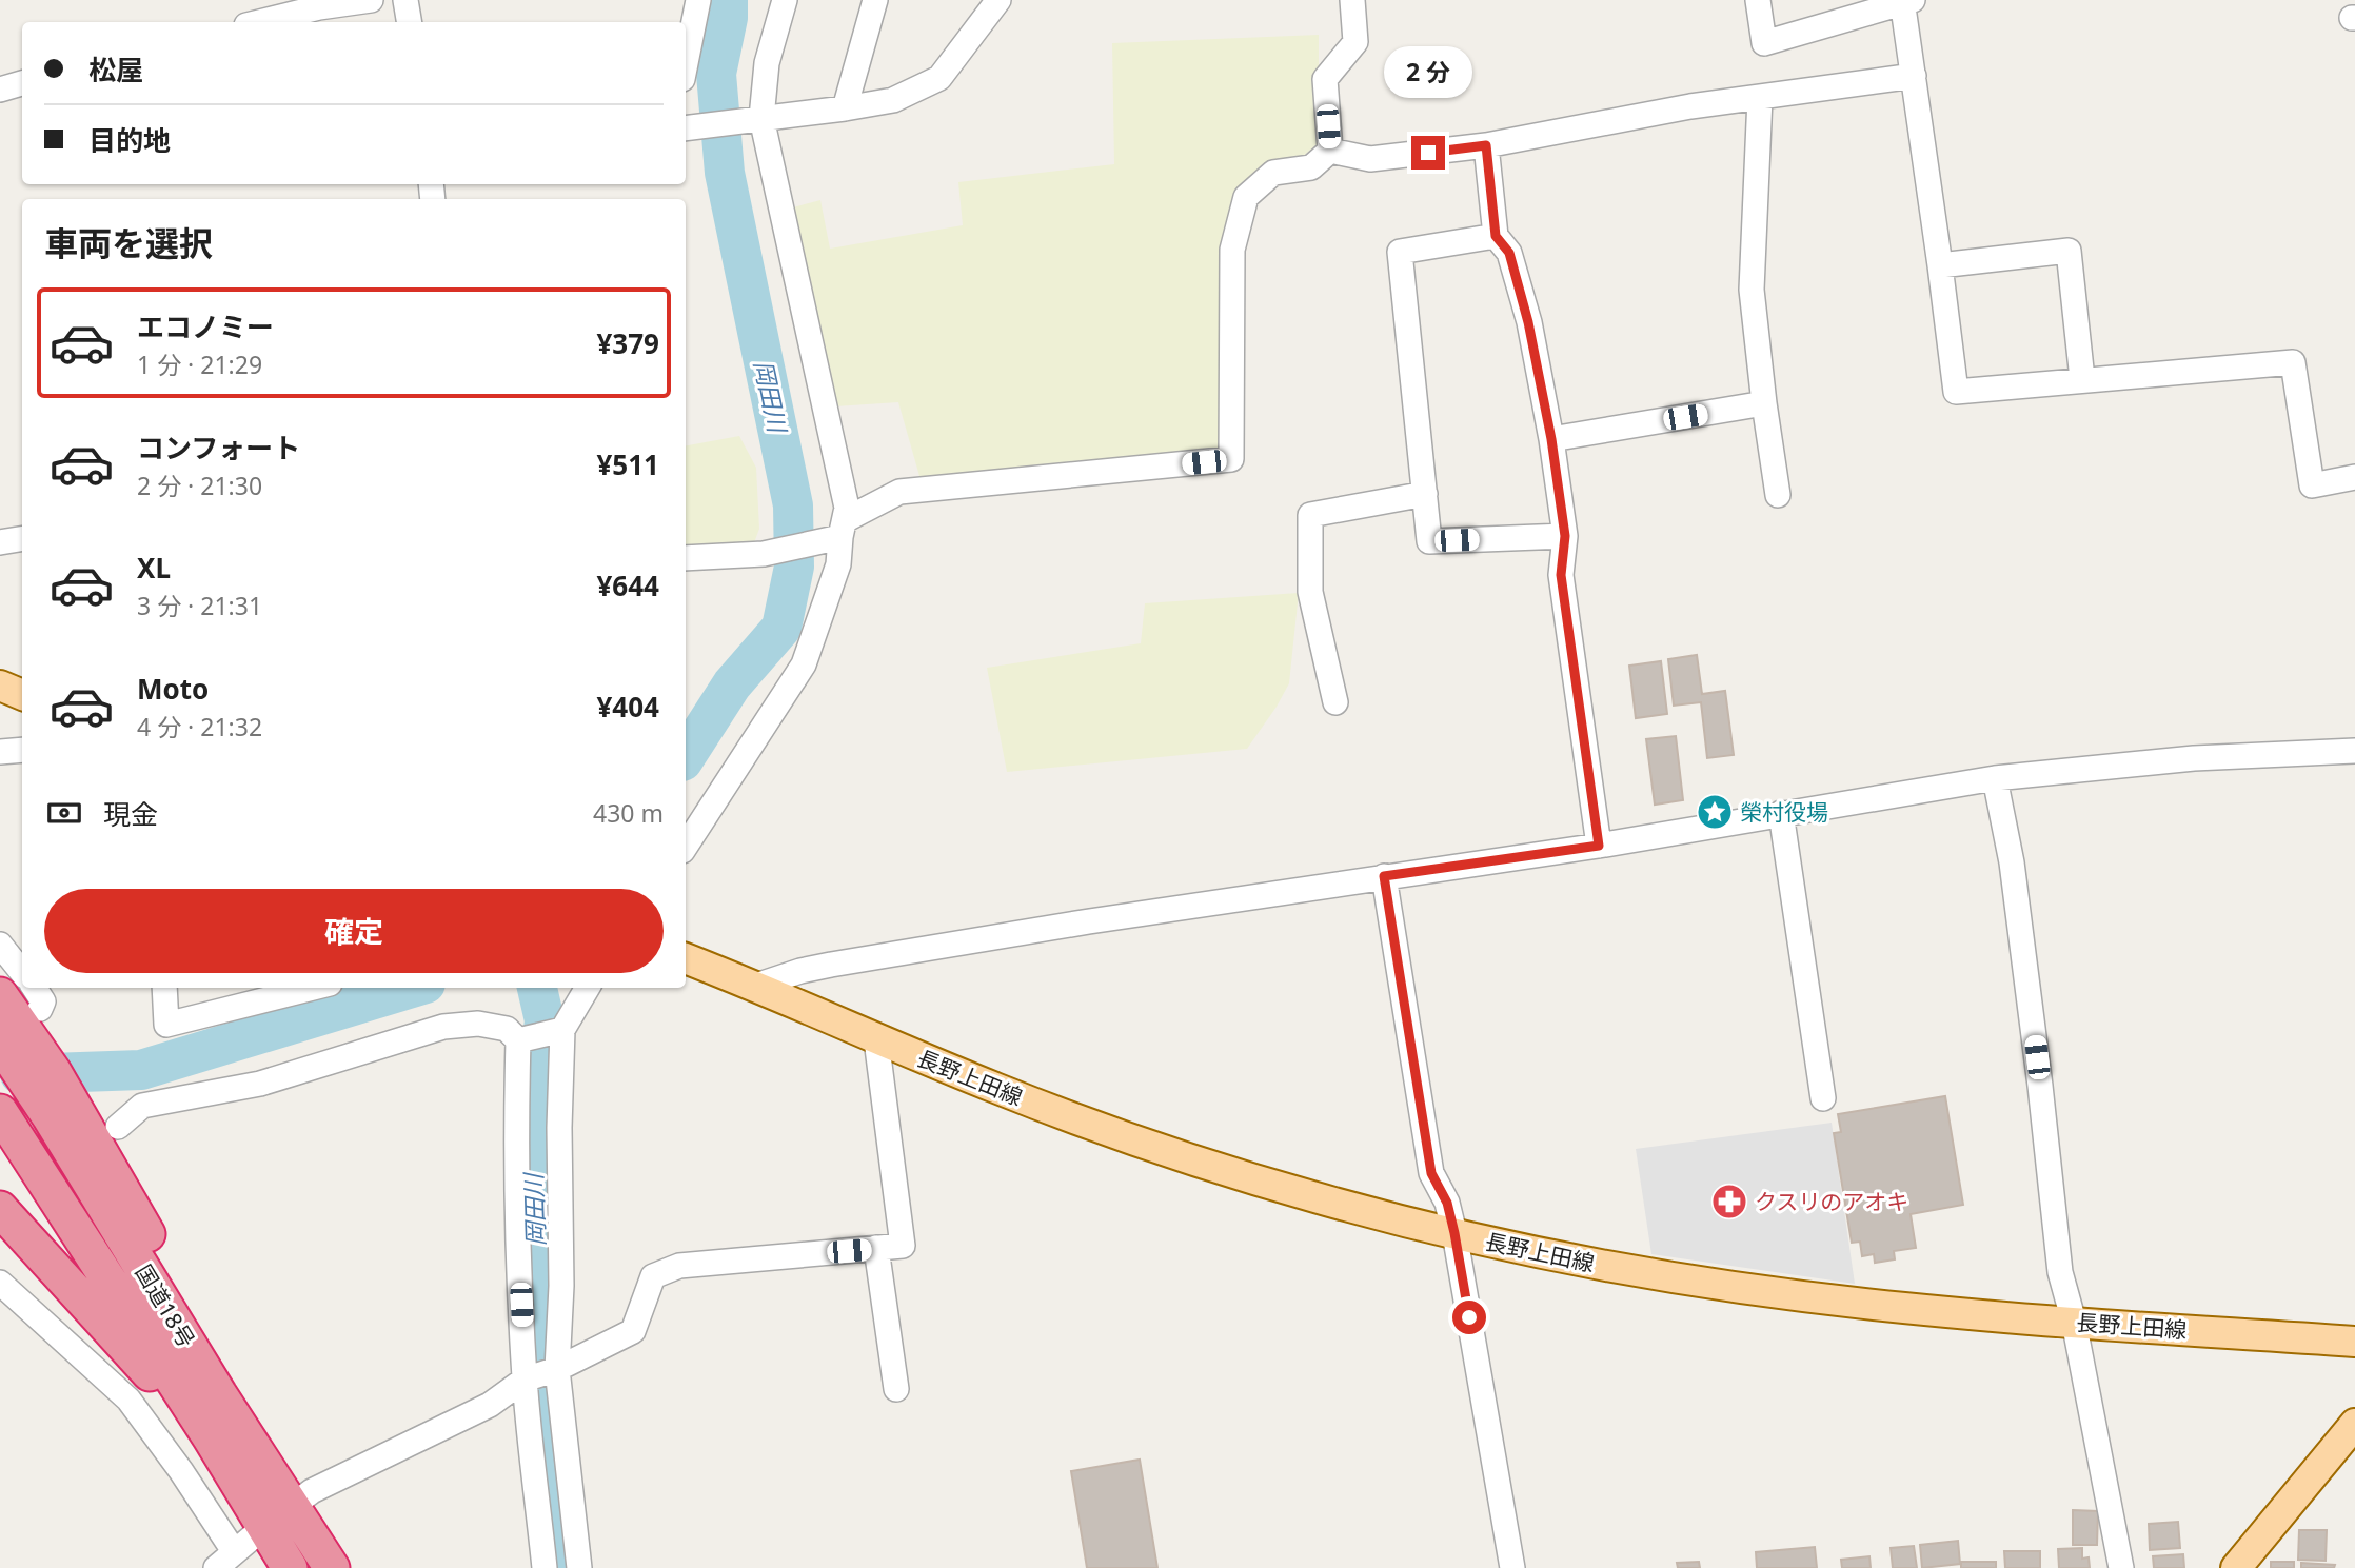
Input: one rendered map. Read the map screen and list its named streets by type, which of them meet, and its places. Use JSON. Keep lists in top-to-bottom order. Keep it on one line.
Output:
{"streets":{"highway":["国道18号"],"main road":["長野上田線"]},"water":["岡田川"],"places":{"place":["榮村役場"],"pharmacy":["クスリのアオキ"]},"page":{"banner":["松屋","目的地"],"bubble":"2 分","heading":"車両を選択","list":[{"name":"エコノミー","note":"1 分 · 21:29","value":"¥379"},{"name":"コンフォート","note":"2 分 · 21:30","value":"¥511"},{"name":"XL","note":"3 分 · 21:31","value":"¥644"},{"name":"Moto","note":"4 分 · 21:32","value":"¥404"}],"pay":["現金","430 m"],"buttons":"確定"}}
